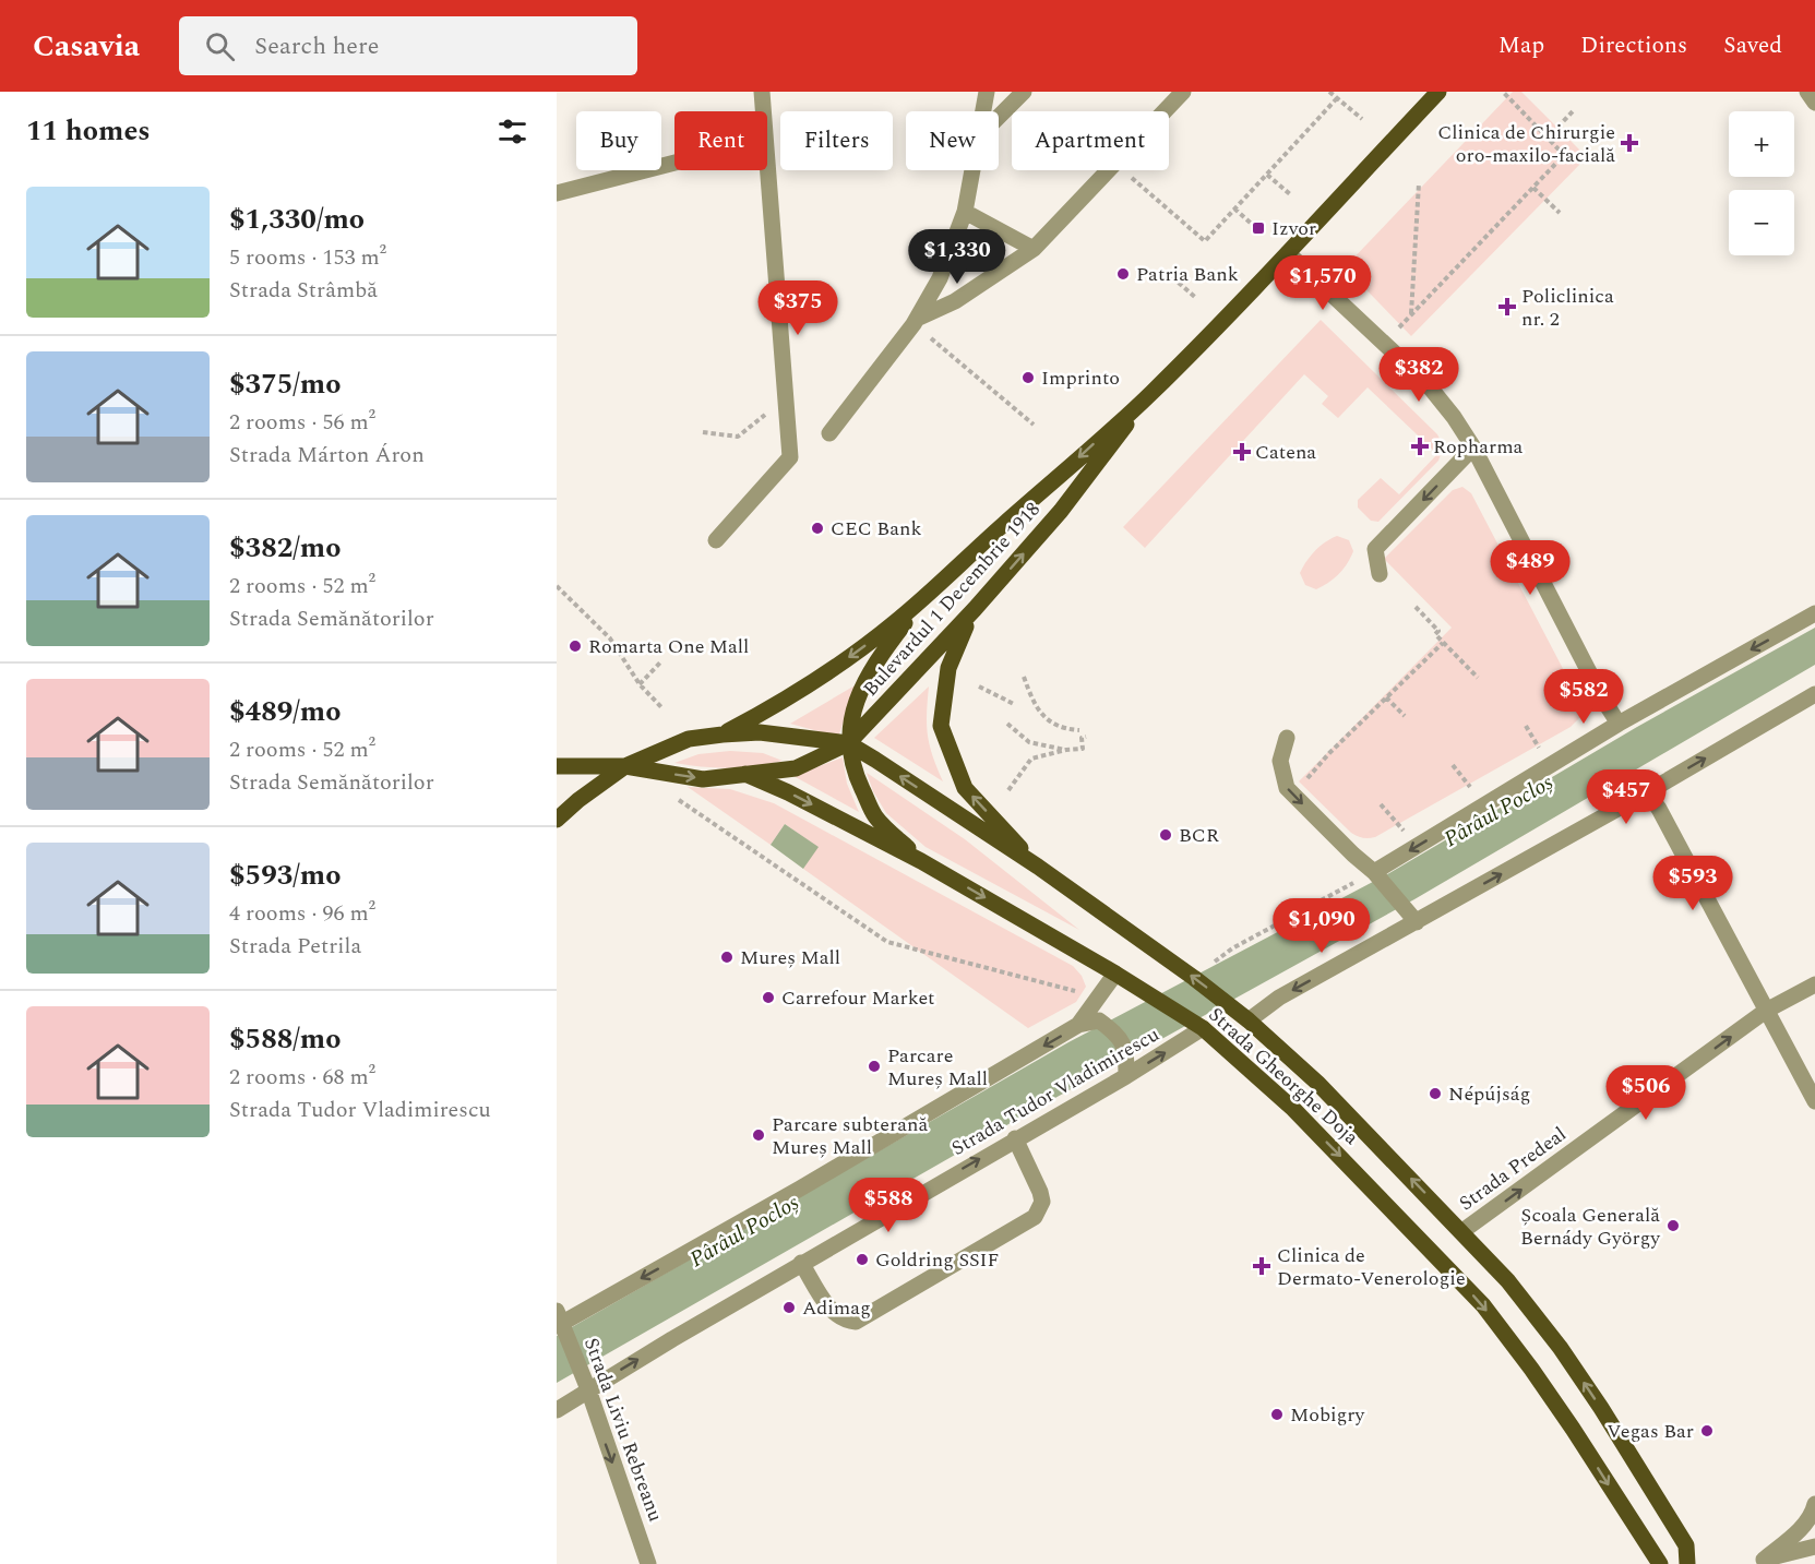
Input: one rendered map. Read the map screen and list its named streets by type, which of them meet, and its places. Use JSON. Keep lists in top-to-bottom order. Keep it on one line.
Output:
{"streets":{"main road":["Bulevardul 1 Decembrie 1918","Strada Gheorghe Doja"],"street":["Strada Tudor Vladimirescu","Strada Predeal","Strada Liviu Rebreanu"]},"crossings":[["Bulevardul 1 Decembrie 1918","Strada Gheorghe Doja"],["Strada Gheorghe Doja","Strada Tudor Vladimirescu"],["Strada Gheorghe Doja","Strada Predeal"],["Strada Tudor Vladimirescu","Strada Liviu Rebreanu"]],"one_way":["Strada Predeal","Strada Liviu Rebreanu"],"water":["Pârâul Pocloș"],"places":{"health":["Clinica de Chirurgie oro-maxilo-facială","Policlinica nr. 2","Ropharma","Catena","Clinica de Dermato-Venerologie"],"transit":["Izvor"],"other":["Patria Bank","Imprinto","CEC Bank","Romarta One Mall","BCR","Mureș Mall","Carrefour Market","Parcare Mureș Mall","Népújság","Parcare subterană Mureș Mall","Școala Generală Bernády György","Goldring SSIF","Adimag","Mobigry","Vegas Bar"]},"page":{"header":"Casavia","search":"Search here","nav":["Map","Directions","Saved"],"heading":"11 homes","map_buttons":["+","−"],"chip":["Buy","Rent","Filters","New","Apartment"],"list":[{"name":"$1,330/mo","note":"5 rooms · 153 m² · Strada Strâmbă"},{"name":"$375/mo","note":"2 rooms · 56 m² · Strada Márton Áron"},{"name":"$382/mo","note":"2 rooms · 52 m² · Strada Semănătorilor"},{"name":"$489/mo","note":"2 rooms · 52 m² · Strada Semănătorilor"},{"name":"$593/mo","note":"4 rooms · 96 m² · Strada Petrila"},{"name":"$588/mo","note":"2 rooms · 68 m² · Strada Tudor Vladimirescu"}],"price":["$1,330","$1,570","$375","$382","$489","$582","$457","$593","$1,090","$506","$588"]}}
